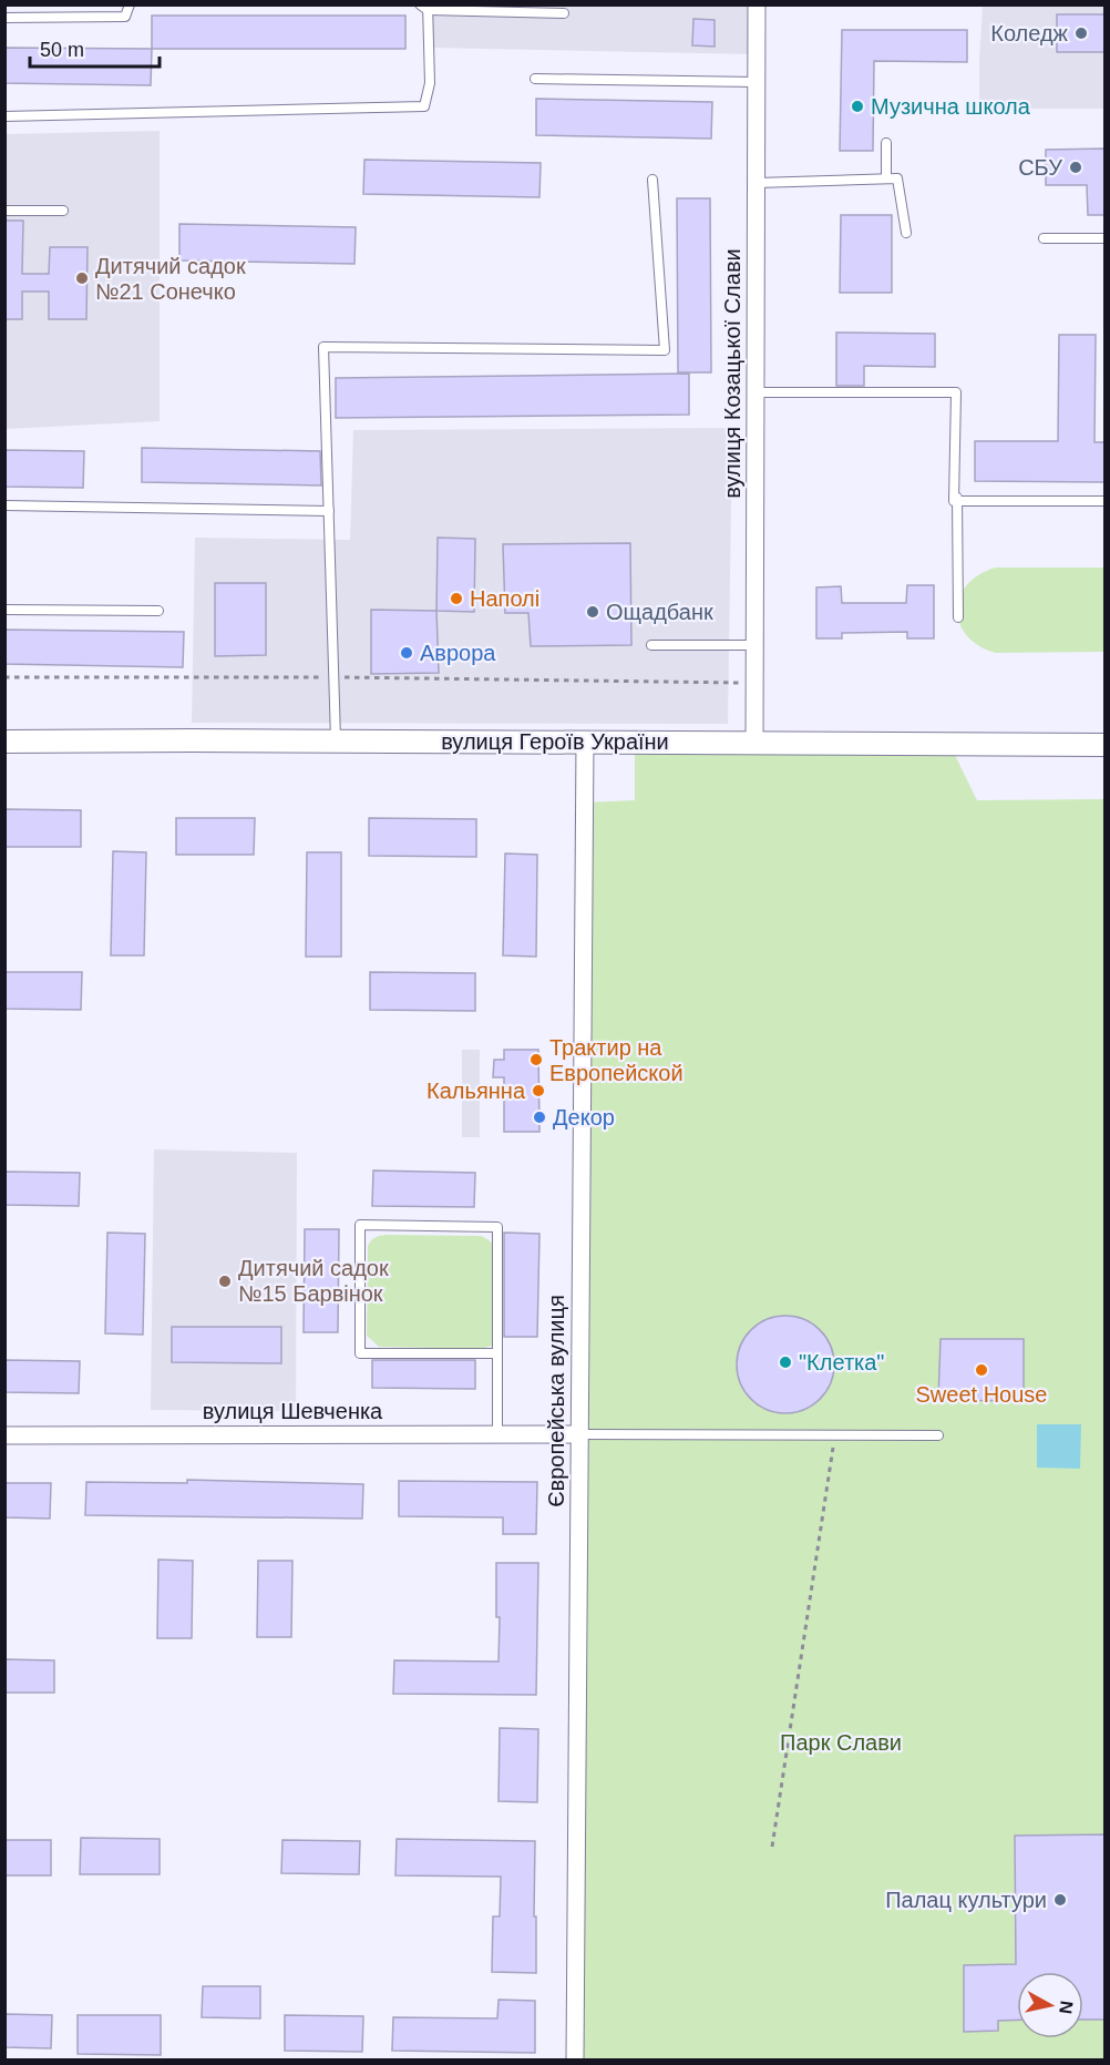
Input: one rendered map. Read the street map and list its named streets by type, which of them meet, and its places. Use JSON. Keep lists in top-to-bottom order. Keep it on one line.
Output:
{"streets":{"street":["вулиця Козацької Слави","вулиця Героїв України","Європейська вулиця","вулиця Шевченка"]},"crossings":[["вулиця Козацької Слави","вулиця Героїв України"],["вулиця Героїв України","Європейська вулиця"],["Європейська вулиця","вулиця Шевченка"]],"parks":["Парк Слави"],"places":["Коледж","Музична школа","СБУ","Дитячий садок №21 Сонечко","Наполі","Ощадбанк","Аврора","Трактир на Европейской","Кальянна","Декор","Дитячий садок №15 Барвінок","\"Клетка\"","Sweet House","Палац культури"],"scale_bar":"50 m","north":"right"}
